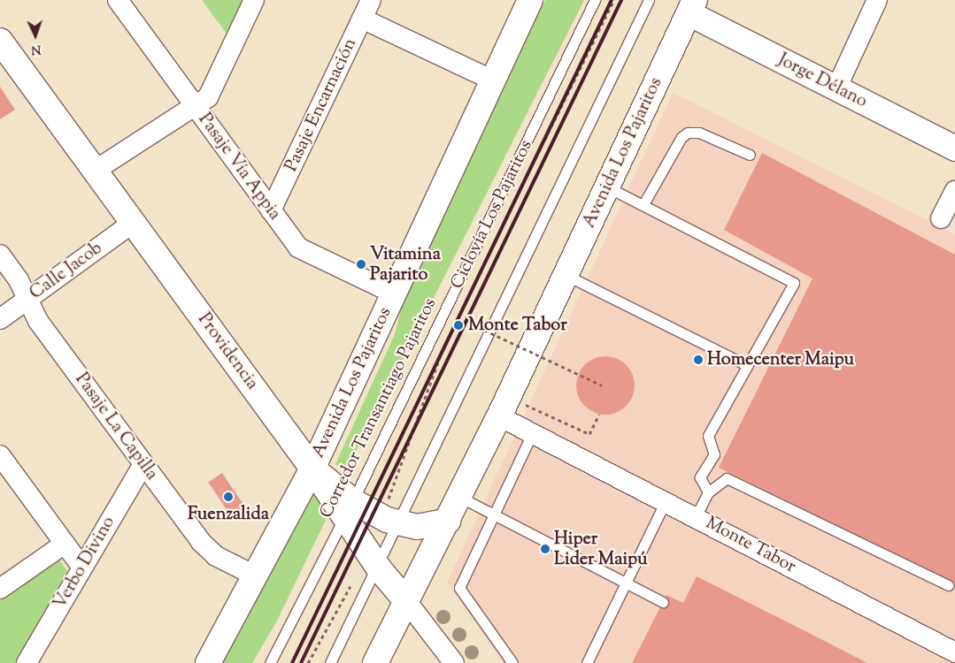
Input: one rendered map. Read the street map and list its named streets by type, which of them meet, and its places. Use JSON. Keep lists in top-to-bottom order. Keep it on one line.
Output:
{"streets":{"main road":["Jorge Délano","Avenida Los Pajaritos","Providencia"],"street":["Pasaje Encarnación","Pasaje Vía Appia","Calle Jacob","Pasaje La Capilla","Monte Tabor","Verbo Divino"],"lane":["Corredor Transantiago Pajaritos"],"path":["Ciclovía Los Pajaritos"]},"crossings":[["Jorge Délano","Avenida Los Pajaritos"],["Pasaje Encarnación","Pasaje Vía Appia"],["Avenida Los Pajaritos","Pasaje Vía Appia"],["Avenida Los Pajaritos","Providencia"],["Avenida Los Pajaritos","Pasaje La Capilla"],["Avenida Los Pajaritos","Monte Tabor"],["Calle Jacob","Providencia"],["Calle Jacob","Pasaje La Capilla"],["Providencia","Corredor Transantiago Pajaritos"],["Pasaje La Capilla","Verbo Divino"]],"places":["Vitamina Pajarito","Monte Tabor","Homecenter Maipu","Fuenzalida","Hiper Lider Maipú"],"north":"bottom"}
